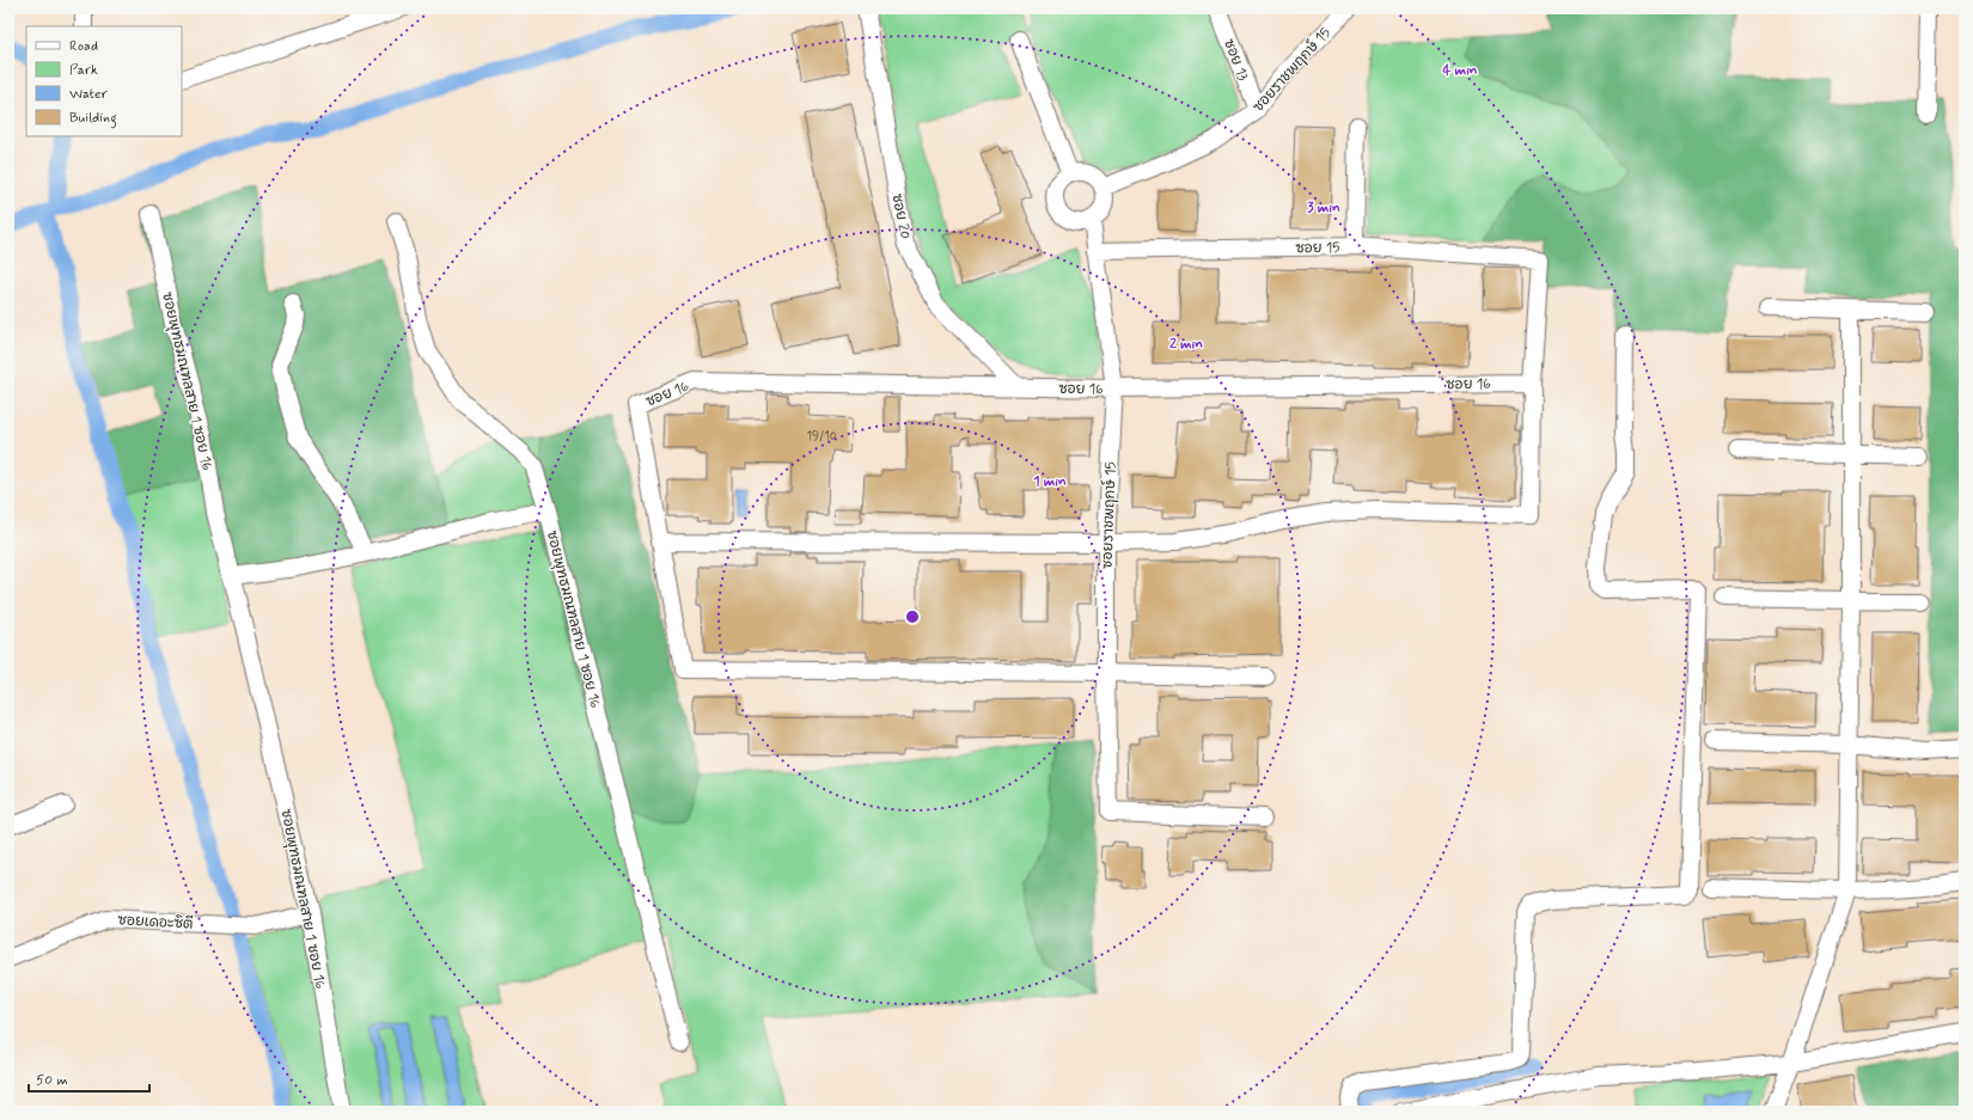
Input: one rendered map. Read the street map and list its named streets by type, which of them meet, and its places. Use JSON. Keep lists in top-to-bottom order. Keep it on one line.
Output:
{"streets":{"street":["ซอย 13","ซอยราชพฤกษ์ 15","ซอย 20","ซอย 15","ซอยพุทธมณฑลสาย 1 ซอย 16","ซอย 16","ซอยเดอะซิตี"]},"crossings":[["ซอย 13","ซอยราชพฤกษ์ 15"],["ซอยราชพฤกษ์ 15","ซอย 15"],["ซอยราชพฤกษ์ 15","ซอย 16"],["ซอย 20","ซอย 16"],["ซอย 15","ซอย 16"],["ซอยพุทธมณฑลสาย 1 ซอย 16","ซอยเดอะซิตี"]],"house_numbers":["19/10"],"legend":["Road","Park","Water","Building"],"scale_bar":"50 m","rings":["4 min","3 min","2 min","1 min"]}
